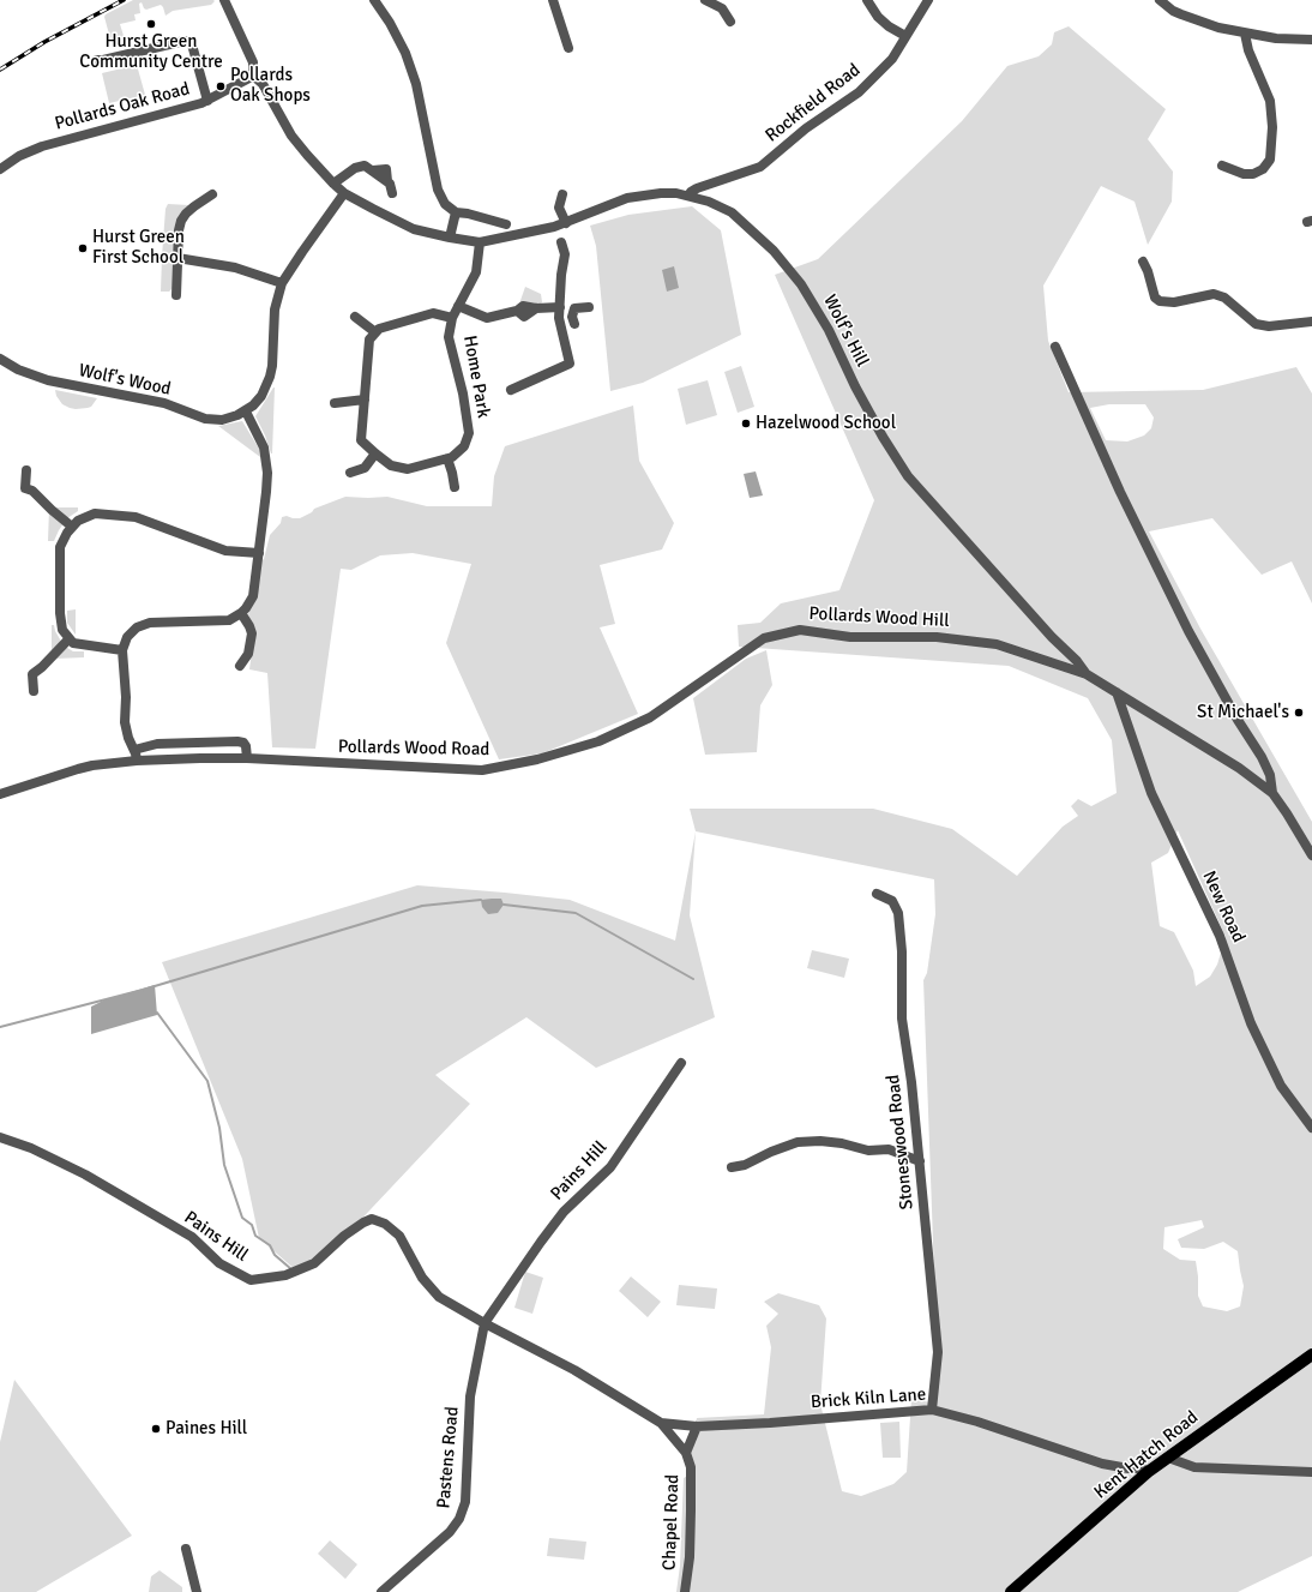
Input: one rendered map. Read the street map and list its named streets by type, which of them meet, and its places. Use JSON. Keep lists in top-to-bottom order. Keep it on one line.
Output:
{"streets":{"main road":["Kent Hatch Road"],"street":["Rockfield Road","Pollards Oak Road","Wolf's Hill","Home Park","Wolf's Wood","Pollards Wood Hill","Pollards Wood Road","New Road","Stoneswood Road","Pains Hill","Brick Kiln Lane","Pastens Road","Chapel Road"]},"crossings":[["Rockfield Road","Wolf's Hill"],["Pollards Oak Road","Wolf's Hill"],["Wolf's Hill","Home Park"],["Wolf's Hill","Wolf's Wood"],["Wolf's Hill","Pollards Wood Hill"],["Pollards Wood Hill","Pollards Wood Road"],["Pollards Wood Hill","New Road"],["Stoneswood Road","Brick Kiln Lane"],["Pains Hill","Brick Kiln Lane"],["Pains Hill","Pastens Road"],["Brick Kiln Lane","Kent Hatch Road"]],"places":["Hurst Green Community Centre","Pollards Oak Shops","Hurst Green First School","Hazelwood School","St Michael's","Paines Hill"]}
